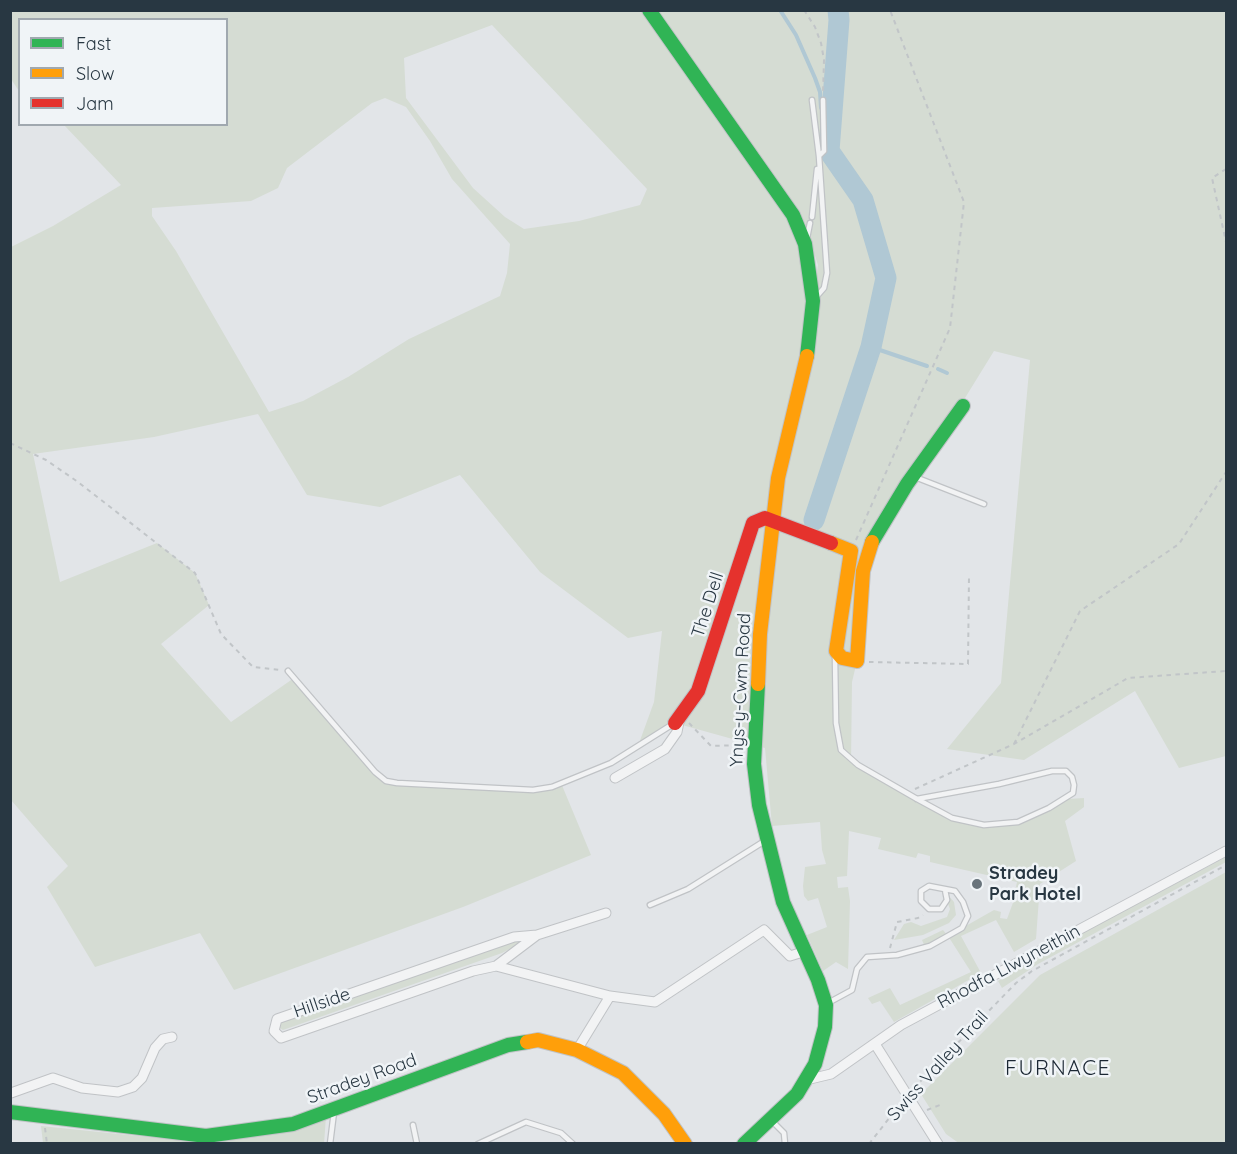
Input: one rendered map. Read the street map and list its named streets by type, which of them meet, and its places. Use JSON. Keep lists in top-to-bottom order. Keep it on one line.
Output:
{"streets":{"main road":["The Dell","Ynys-y-Cwm Road","Stradey Road"],"street":["Rhodfa Llwyneithin","Hillside"],"path":["Swiss Valley Trail"]},"crossings":[["The Dell","Ynys-y-Cwm Road"],["Ynys-y-Cwm Road","Rhodfa Llwyneithin"],["Ynys-y-Cwm Road","Hillside"]],"districts":["FURNACE"],"places":["Stradey Park Hotel"],"legend":["Fast","Slow","Jam"]}
